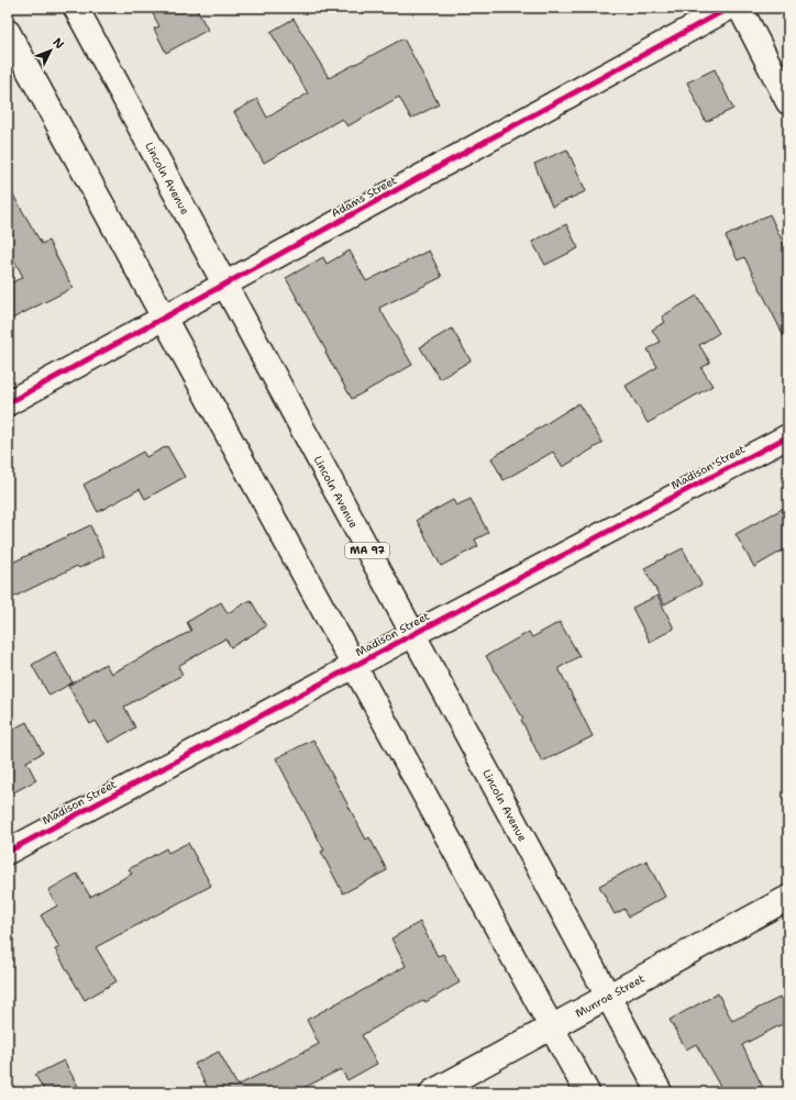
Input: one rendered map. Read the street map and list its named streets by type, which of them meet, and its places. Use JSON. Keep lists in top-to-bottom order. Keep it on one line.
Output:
{"streets":{"main road":["Lincoln Avenue","Adams Street","Madison Street","MA 97","Munroe Street"]},"crossings":[["Lincoln Avenue","Adams Street"],["Lincoln Avenue","Madison Street"],["Lincoln Avenue","Munroe Street"]],"north":"top right"}
